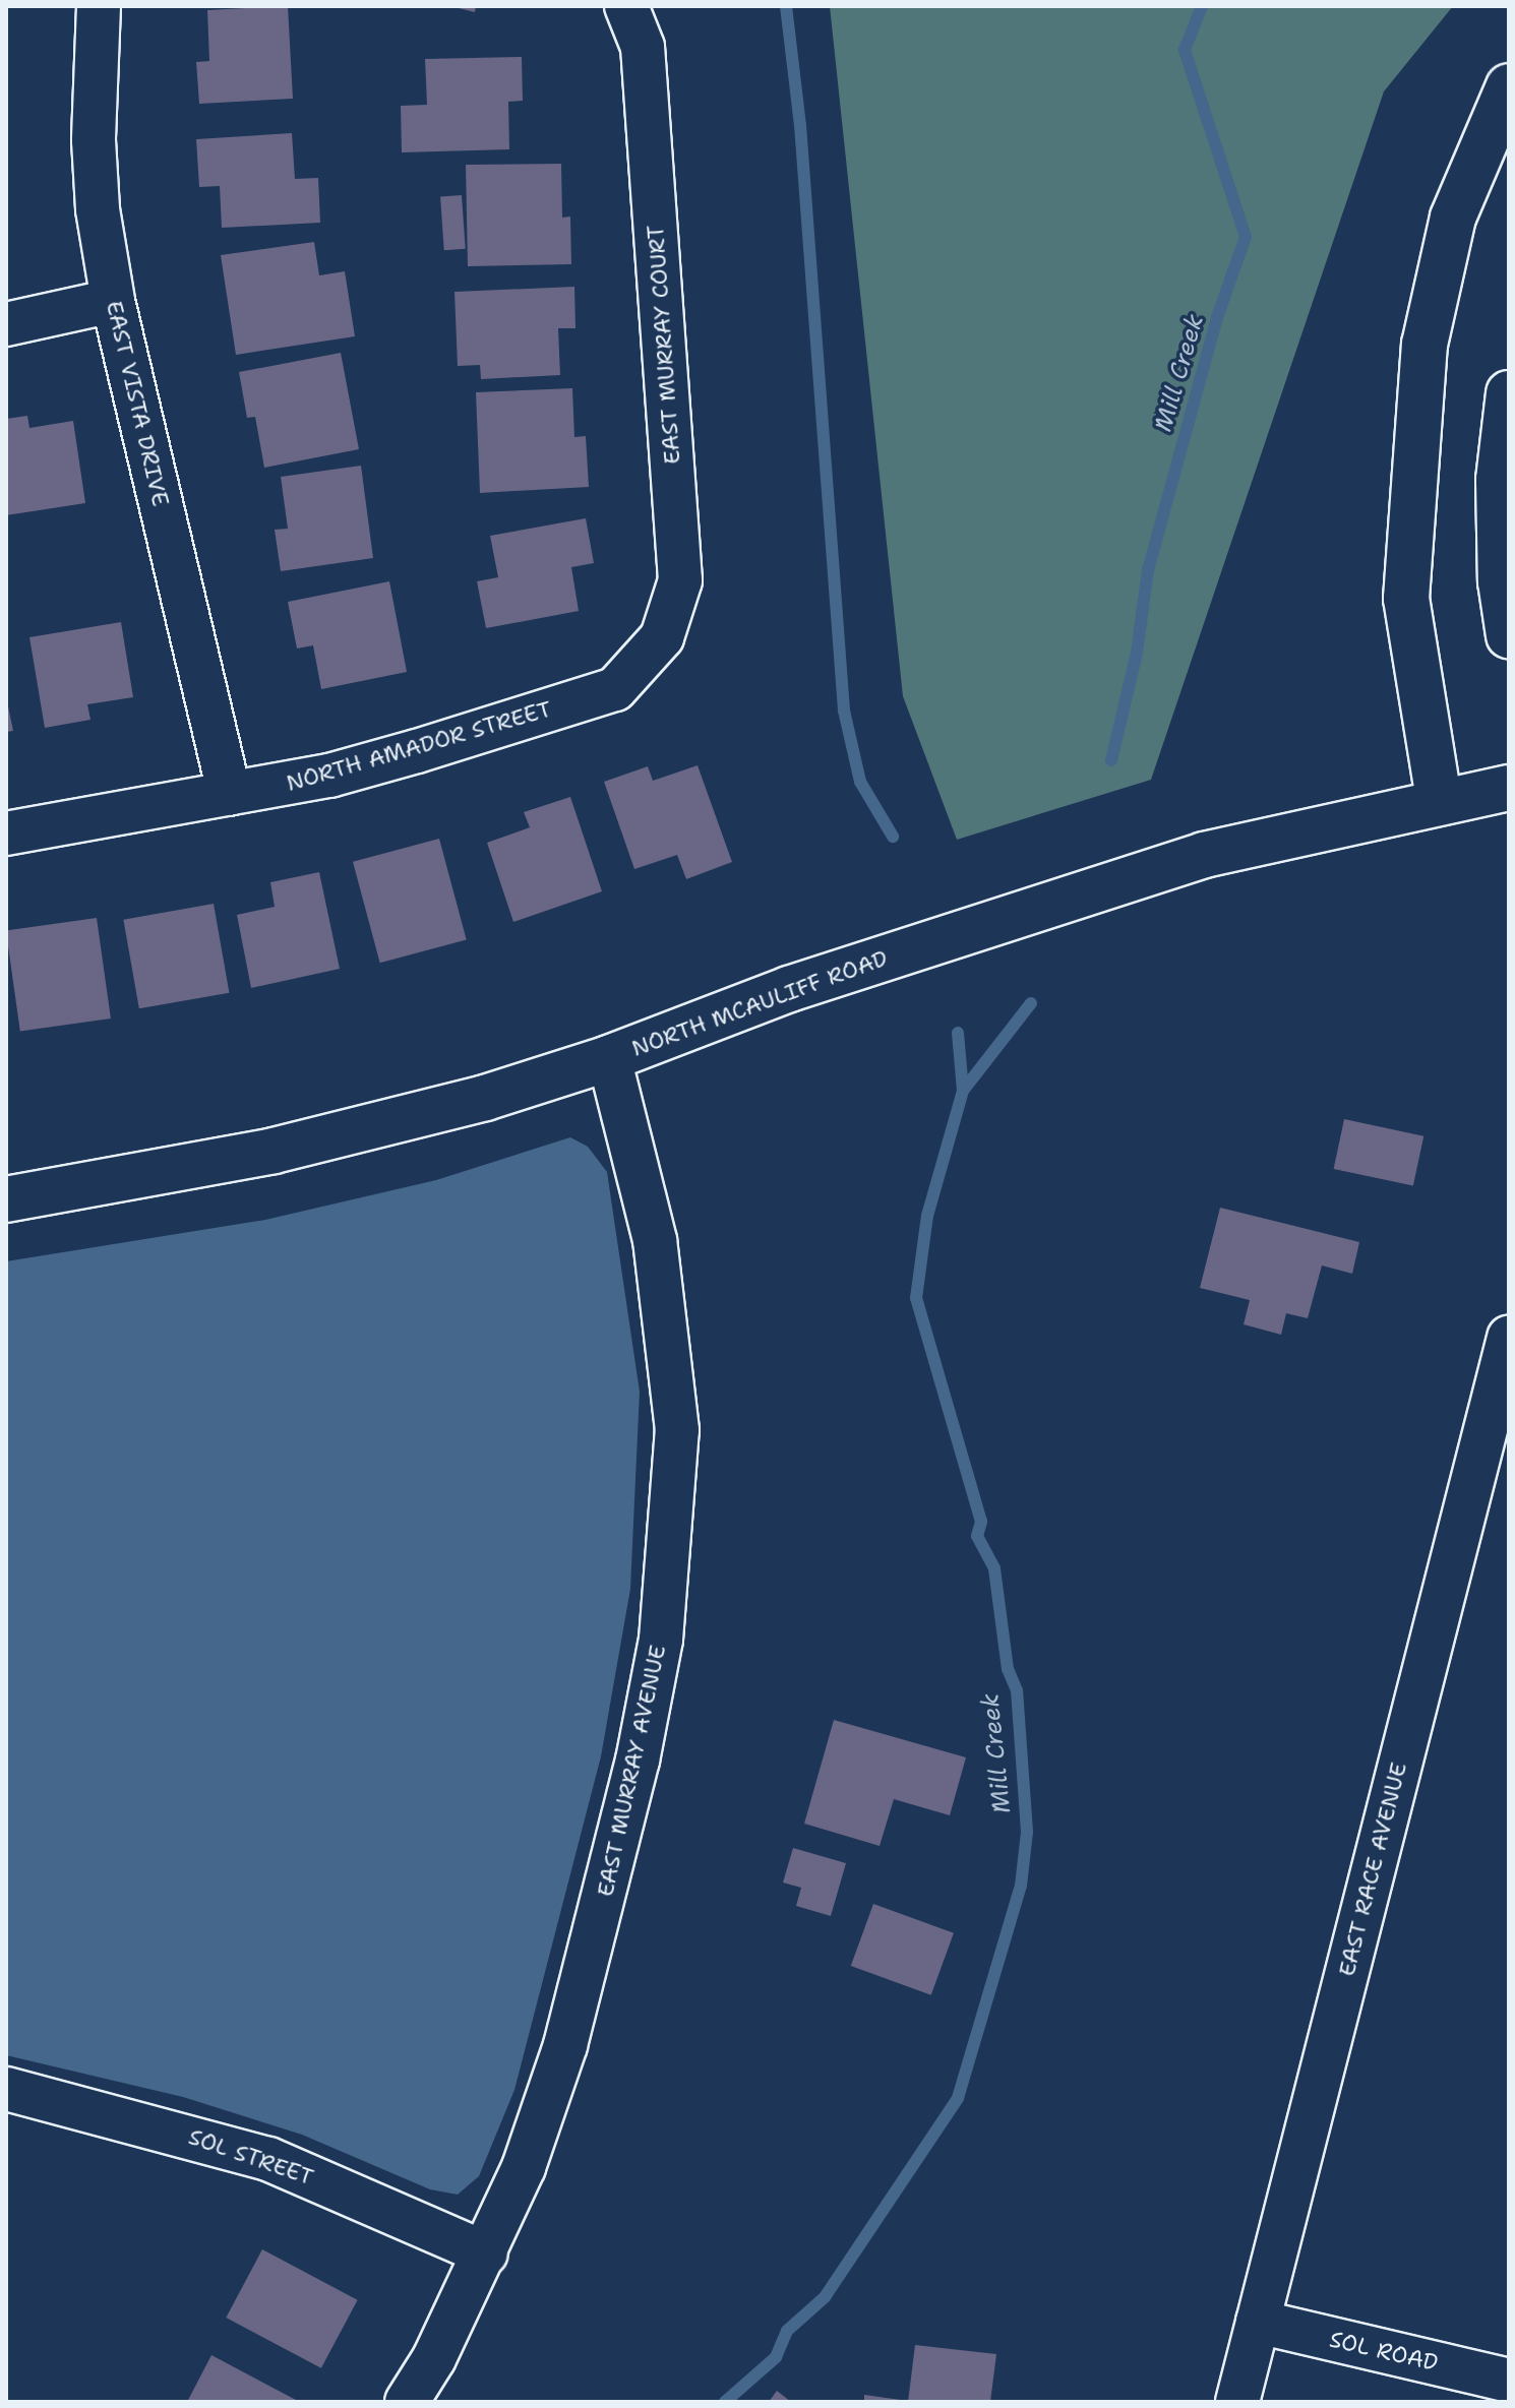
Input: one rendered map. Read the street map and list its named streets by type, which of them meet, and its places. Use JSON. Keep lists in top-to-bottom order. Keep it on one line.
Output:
{"streets":{"street":["EAST MURRAY COURT","EAST VISTA DRIVE","NORTH AMADOR STREET","NORTH MCAULIFF ROAD","EAST MURRAY AVENUE","EAST RACE AVENUE","SOL STREET","SOL ROAD"]},"crossings":[["EAST MURRAY COURT","NORTH AMADOR STREET"],["EAST VISTA DRIVE","NORTH AMADOR STREET"],["NORTH MCAULIFF ROAD","EAST MURRAY AVENUE"],["EAST MURRAY AVENUE","SOL STREET"],["EAST RACE AVENUE","SOL ROAD"]],"water":["Mill Creek"]}
